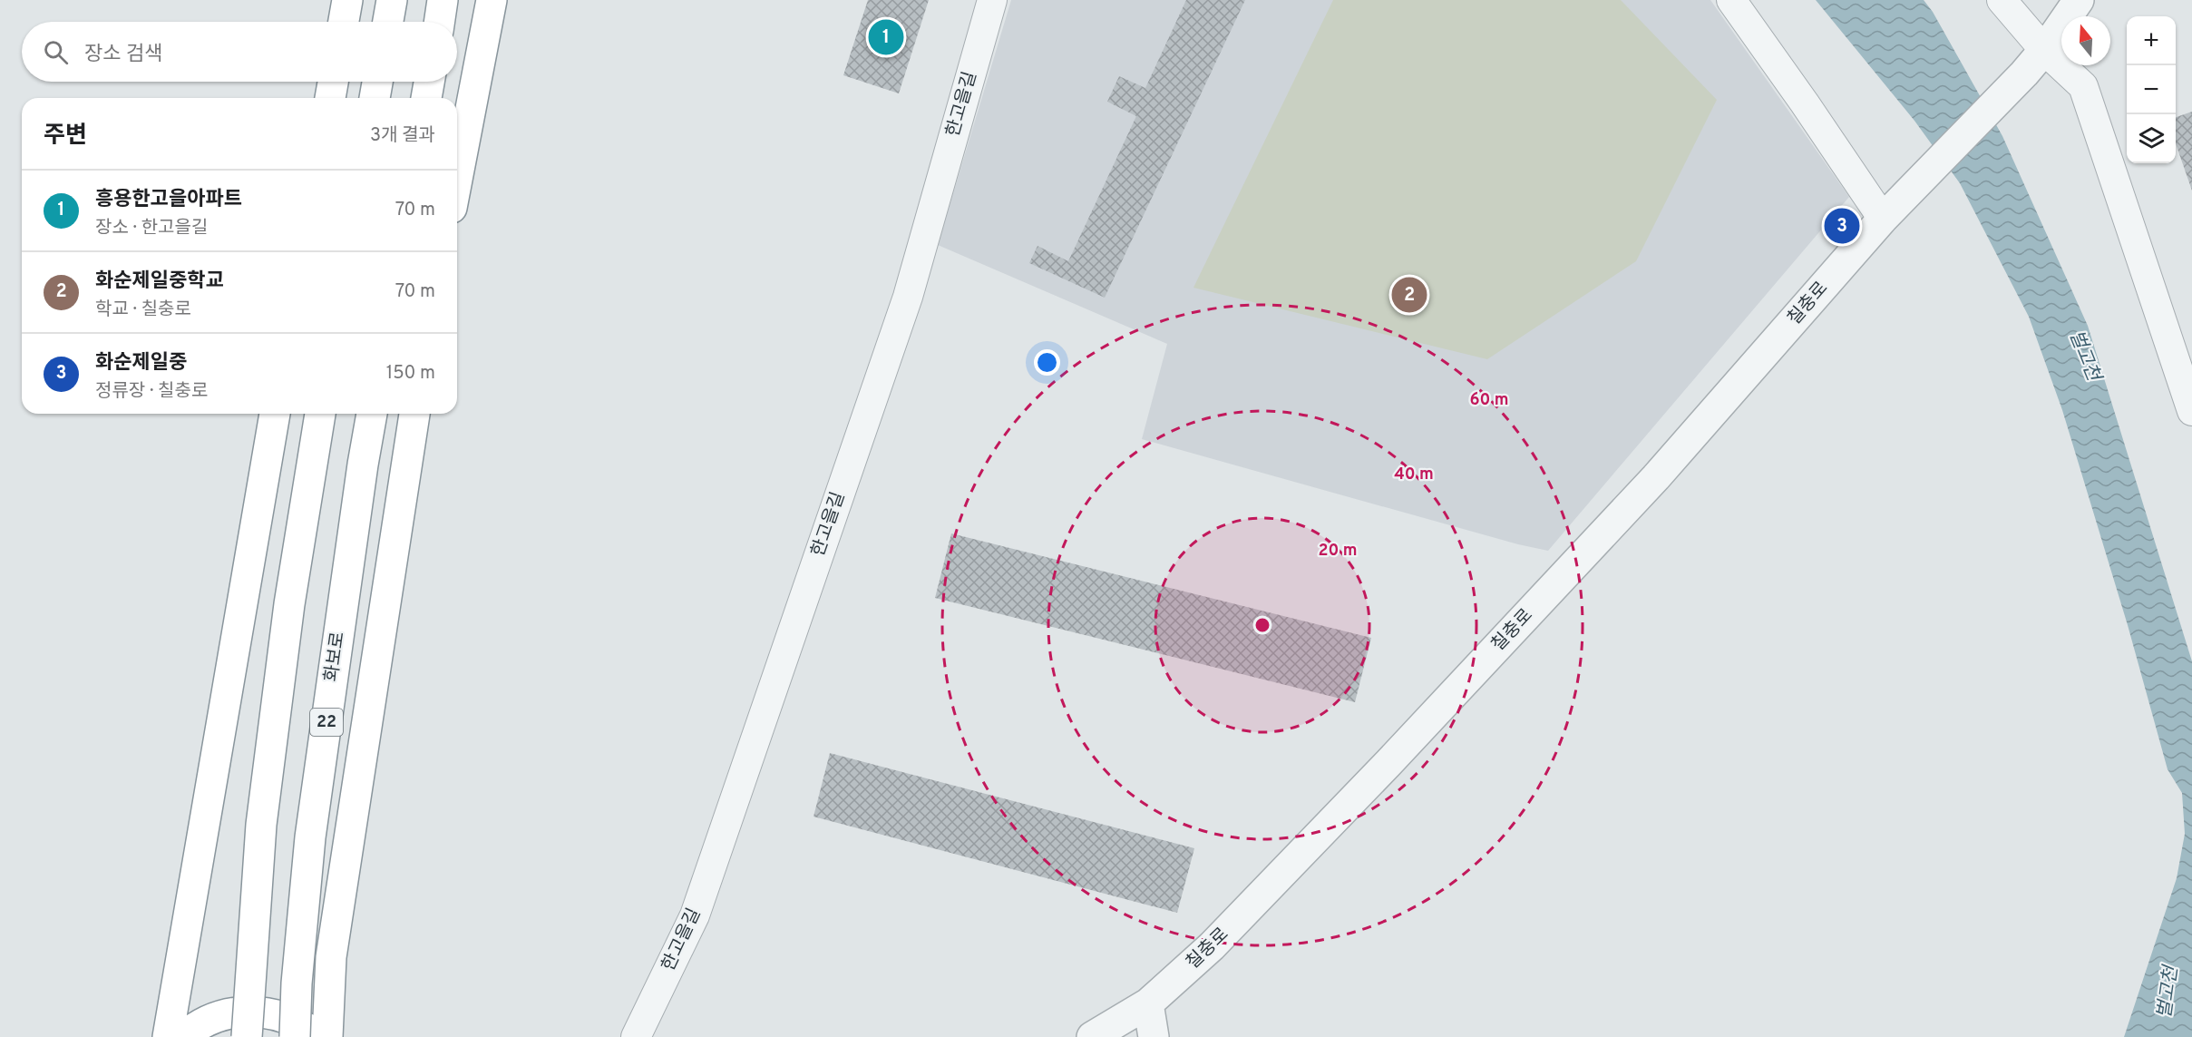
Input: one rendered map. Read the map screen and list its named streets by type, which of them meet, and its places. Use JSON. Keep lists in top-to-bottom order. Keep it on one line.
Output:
{"streets":{"highway":["화보로","22"],"street":["한고을길","칠충로"]},"water":["벌고천"],"north":"top","page":{"map_buttons":["+","−"],"pins":["1","3","2"],"search":"장소 검색","heading":["주변","3개 결과"],"list":[{"mark":"1","name":"흥용한고을아파트","note":"장소 · 한고을길","value":"70 m"},{"mark":"2","name":"화순제일중학교","note":"학교 · 칠충로","value":"70 m"},{"mark":"3","name":"화순제일중","note":"정류장 · 칠충로","value":"150 m"}]},"rings":["60 m","40 m","20 m"]}
